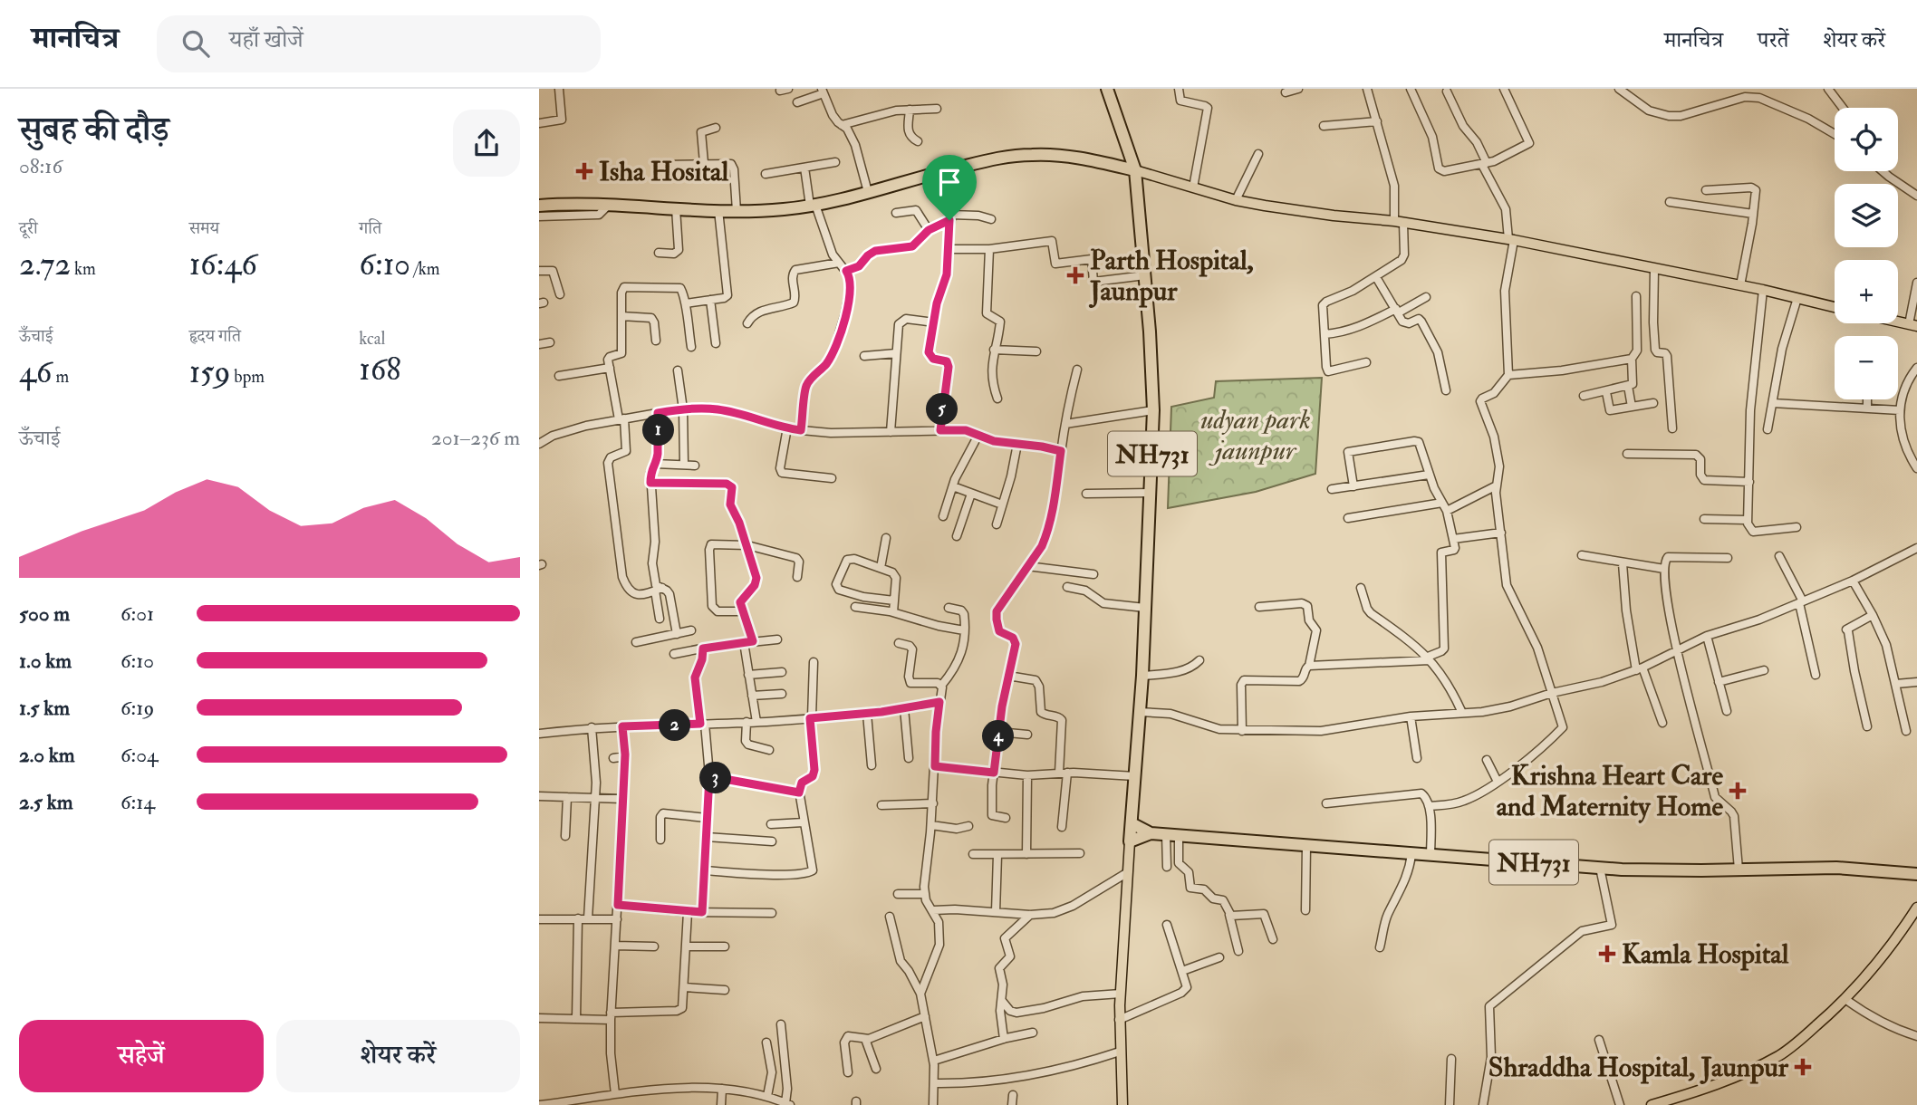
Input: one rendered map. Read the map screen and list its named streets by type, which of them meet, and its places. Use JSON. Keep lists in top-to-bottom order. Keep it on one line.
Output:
{"streets":{"highway":["NH731"]},"parks":["udyan park jaunpur"],"places":{"health":["Isha Hosital","Parth Hospital, Jaunpur","Krishna Heart Care and Maternity Home","Kamla Hospital","Shraddha Hospital, Jaunpur"]},"page":{"header":"मानचित्र","search":"यहाँ खोजें","nav":["मानचित्र","परतें","शेयर करें"],"heading":["सुबह की दौड़","08:16"],"map_buttons":["+","−"],"stats":[["दूरी","2.72 km"],["समय","16:46"],["गति","6:10 /km"],["ऊँचाई","46 m"],["हृदय गति","159 bpm"],["kcal","168"]],"pins":["5","1","2","4","3"],"chart":["ऊँचाई","201–236 m"],"list":[{"name":"500 m","note":"6:01"},{"name":"1.0 km","note":"6:10"},{"name":"1.5 km","note":"6:19"},{"name":"2.0 km","note":"6:04"},{"name":"2.5 km","note":"6:14"}],"buttons":["सहेजें","शेयर करें"]}}
